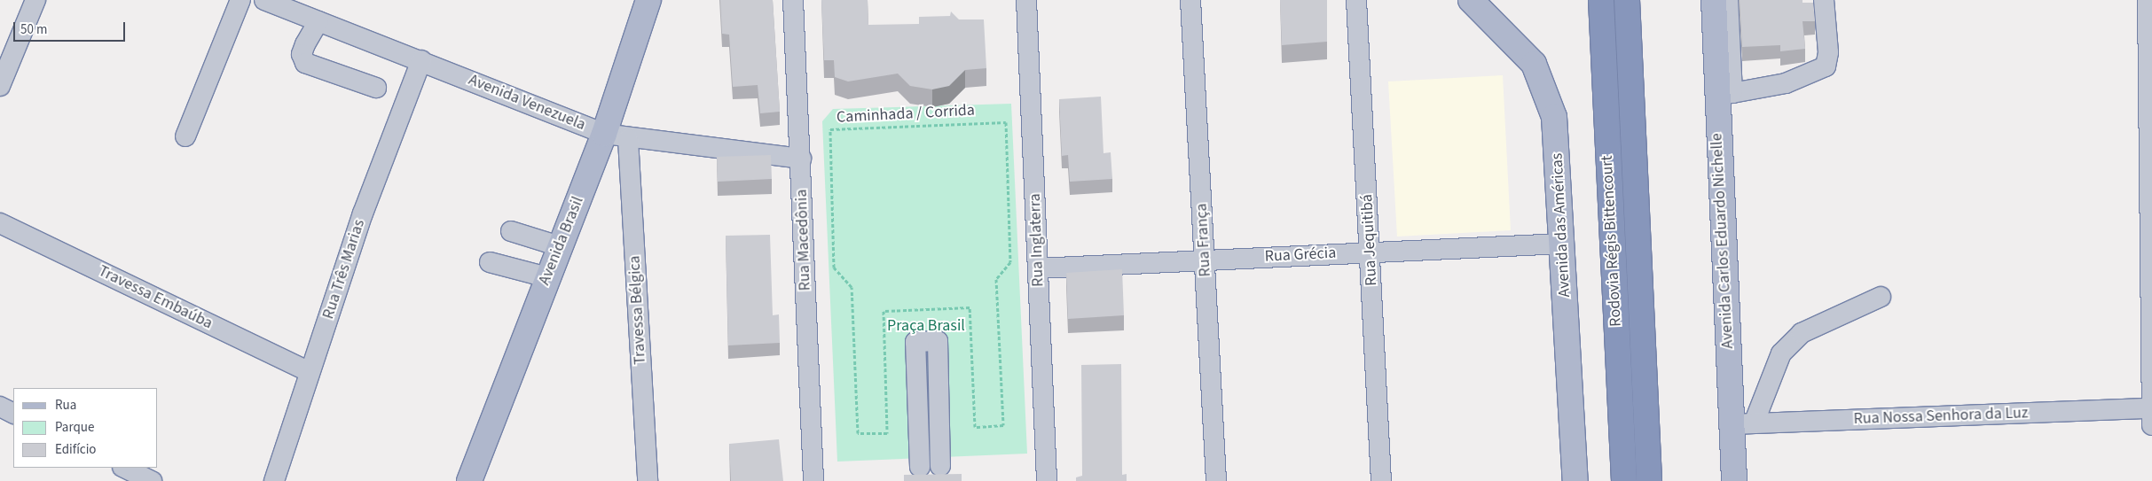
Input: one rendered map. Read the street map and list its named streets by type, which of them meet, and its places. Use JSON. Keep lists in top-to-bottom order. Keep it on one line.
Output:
{"streets":{"highway":["Rodovia Régis Bittencourt"],"main road":["Avenida das Américas","Avenida Brasil","Avenida Carlos Eduardo Nichelle"],"street":["Avenida Venezuela","Rua Macedônia","Rua Inglaterra","Rua França","Rua Jequitibá","Rua Grécia","Rua Três Marias","Travessa Embaúba","Travessa Bélgica","Rua Nossa Senhora da Luz"],"path":["Caminhada / Corrida"]},"crossings":[["Avenida Venezuela","Rua Macedônia"],["Avenida Venezuela","Avenida Brasil"],["Avenida Venezuela","Rua Três Marias"],["Avenida Venezuela","Travessa Bélgica"],["Avenida das Américas","Rua Grécia"],["Rua Inglaterra","Rua Grécia"],["Rua França","Rua Grécia"],["Rua Jequitibá","Rua Grécia"],["Avenida Carlos Eduardo Nichelle","Rua Nossa Senhora da Luz"],["Rua Três Marias","Travessa Embaúba"]],"parks":["Praça Brasil"],"legend":["Rua","Parque","Edifício"],"scale_bar":"50 m"}
